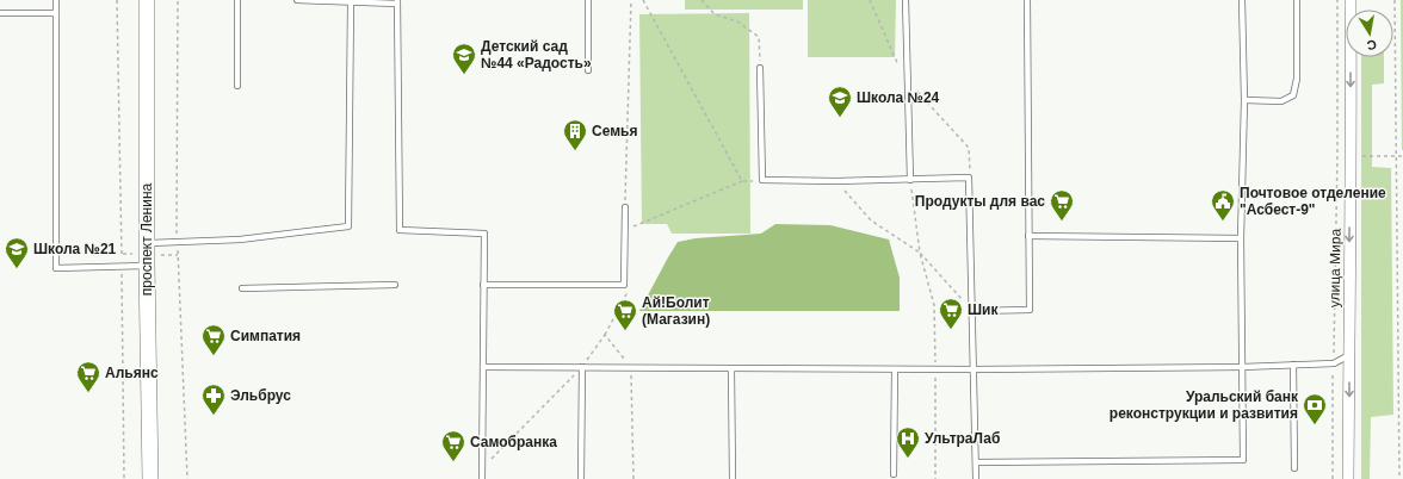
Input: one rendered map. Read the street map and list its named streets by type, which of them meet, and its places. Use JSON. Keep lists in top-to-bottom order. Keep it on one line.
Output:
{"streets":{"street":["проспект Ленина","улица Мира"]},"one_way":["улица Мира"],"places":{"school or university":["Детский сад №44 «Радость»","Школа №24","Школа №21"],"building":["Семья"],"supermarket":["Продукты для вас","Шик","Ай!Болит (Магазин)","Симпатия","Альянс","Самобранка"],"public building":["Почтовое отделение \"Асбест-9\""],"pharmacy":["Эльбрус"],"bank":["Уральский банк реконструкции и развития"],"hospital":["УльтраЛаб"]},"north":"bottom"}
